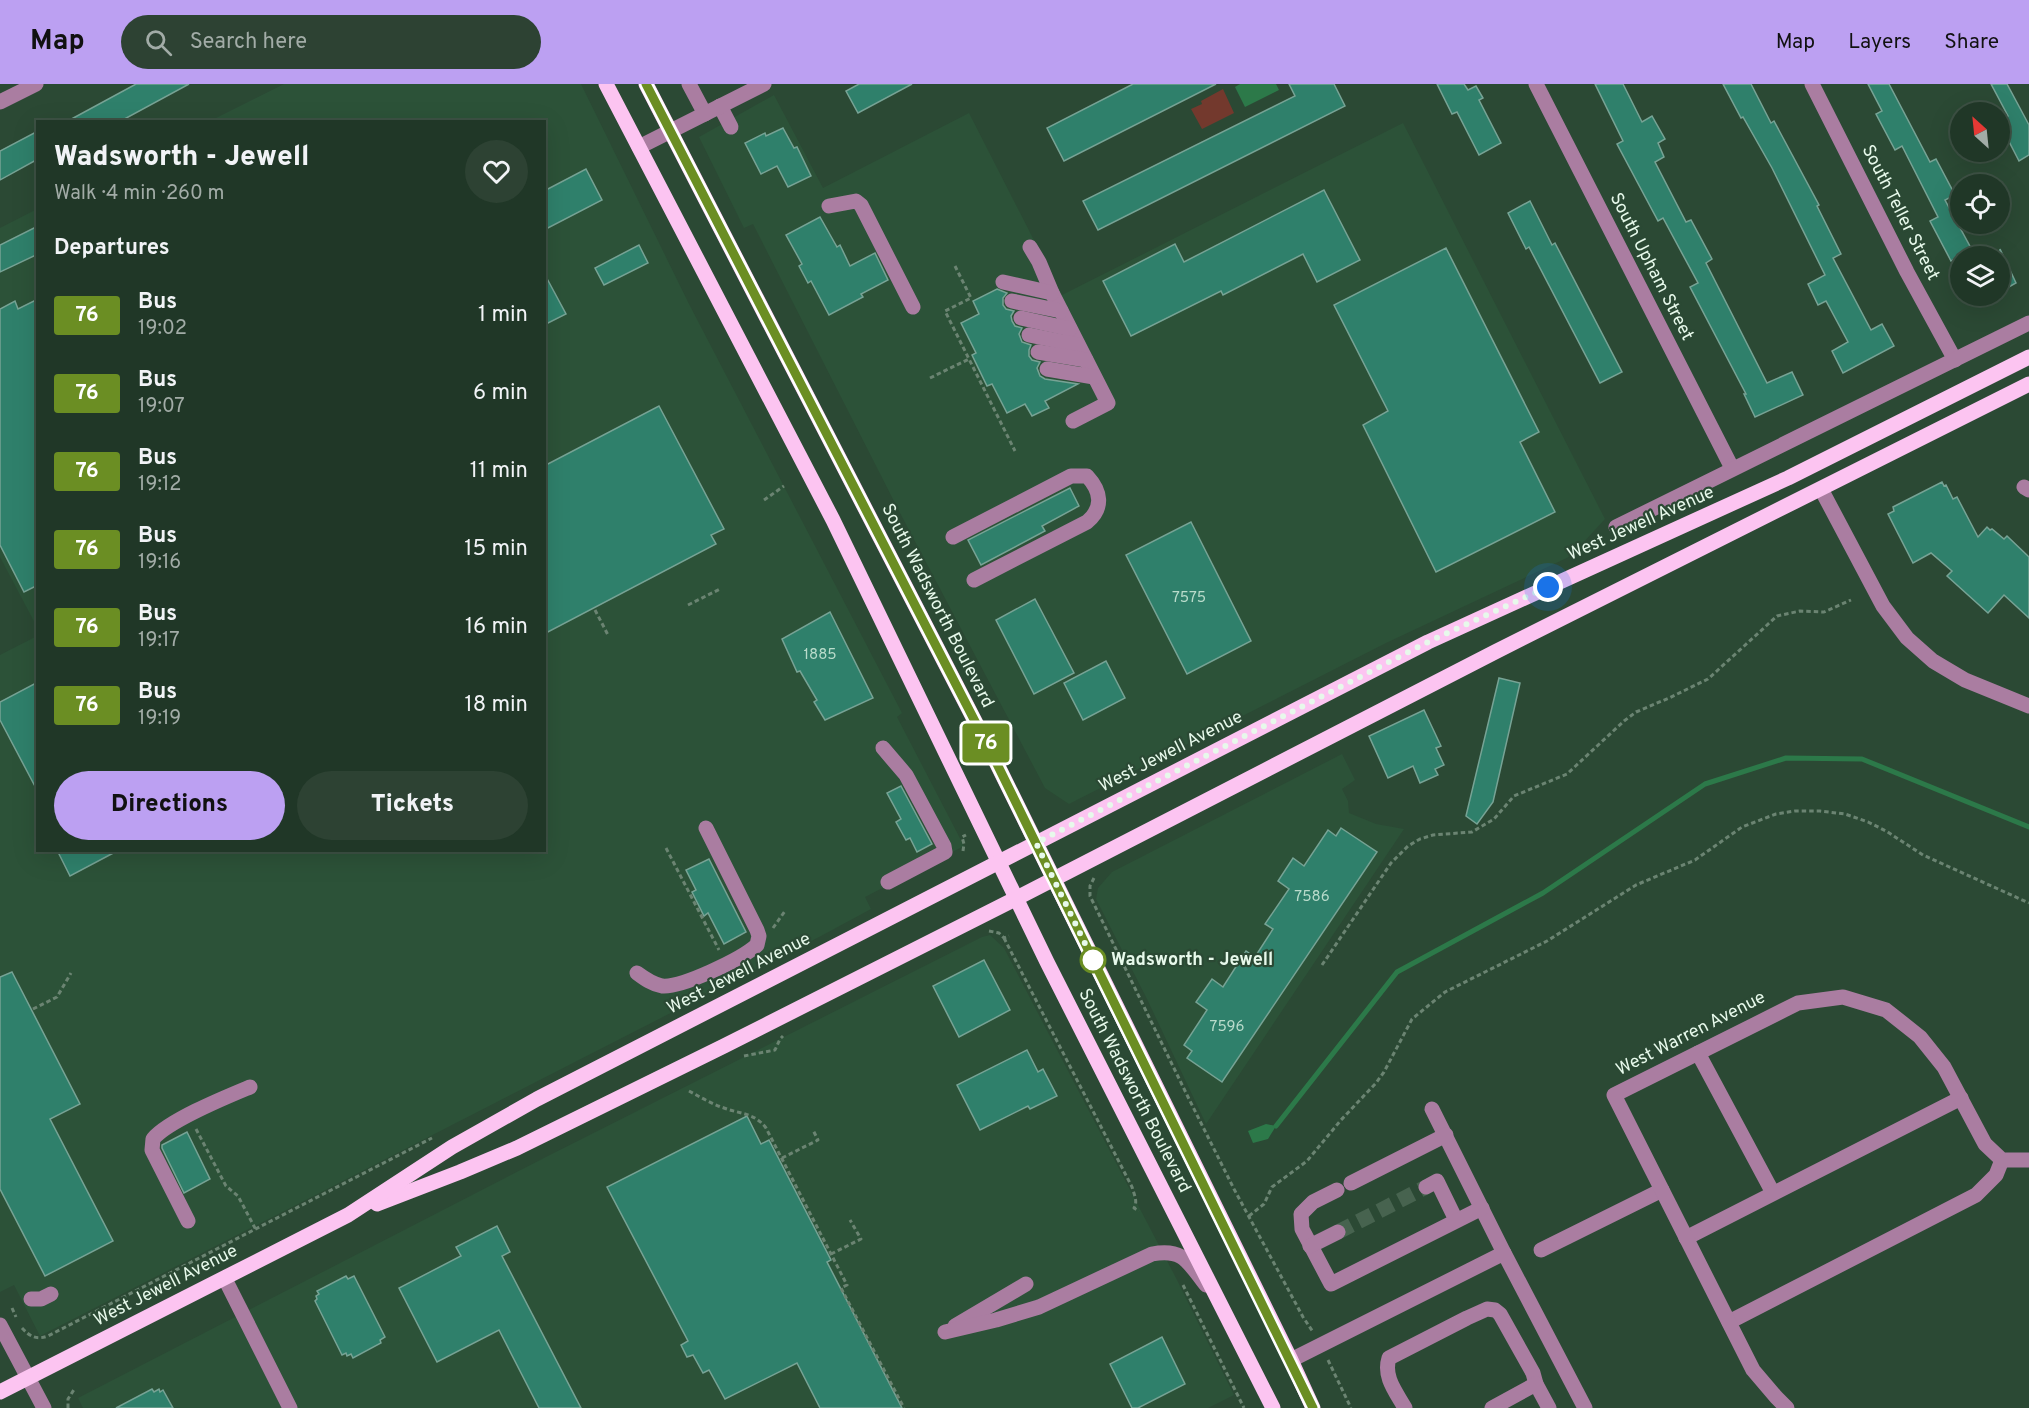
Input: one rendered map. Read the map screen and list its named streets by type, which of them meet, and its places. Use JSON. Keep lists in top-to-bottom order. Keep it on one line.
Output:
{"streets":{"main road":["West Jewell Avenue","South Wadsworth Boulevard"],"street":["South Teller Street","South Upham Street","West Warren Avenue"]},"crossings":[["South Teller Street","West Jewell Avenue"],["South Upham Street","West Jewell Avenue"],["West Jewell Avenue","South Wadsworth Boulevard"]],"places":["Wadsworth - Jewell"],"lines":["bus line 76"],"house_numbers":["7575","1885","7586","7596"],"north":"top left","page":{"header":"Map","search":"Search here","nav":["Map","Layers","Share"],"on_map":"76","heading":[["Wadsworth - Jewell","Walk · 4 min · 260 m"],"Departures"],"list":[{"mark":"76","name":"Bus","note":"19:02","value":"1 min"},{"mark":"76","name":"Bus","note":"19:07","value":"6 min"},{"mark":"76","name":"Bus","note":"19:12","value":"11 min"},{"mark":"76","name":"Bus","note":"19:16","value":"15 min"},{"mark":"76","name":"Bus","note":"19:17","value":"16 min"},{"mark":"76","name":"Bus","note":"19:19","value":"18 min"}],"buttons":["Directions","Tickets"]}}
